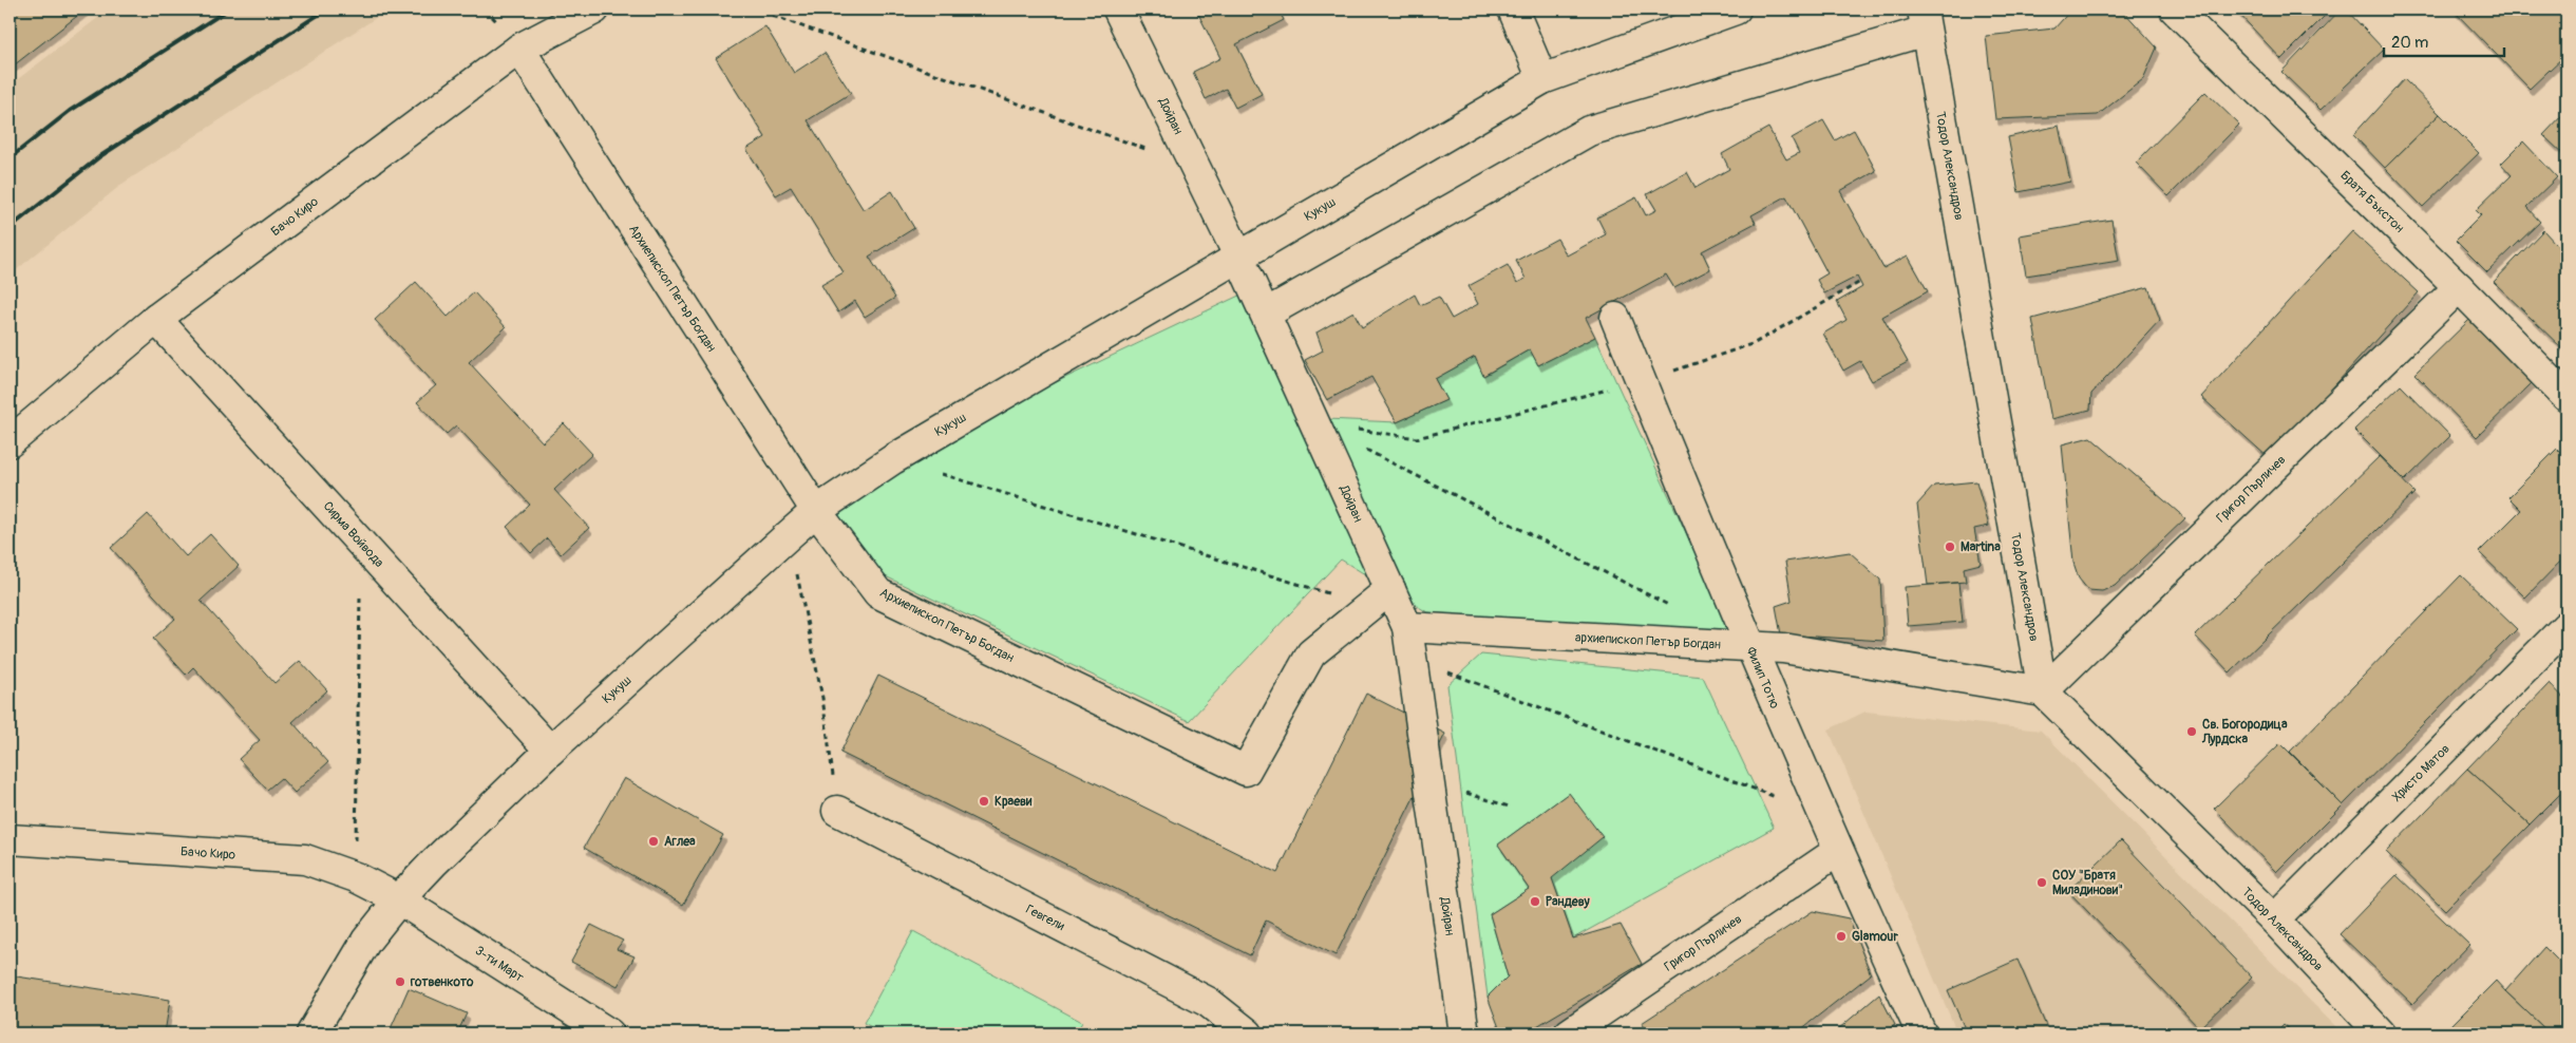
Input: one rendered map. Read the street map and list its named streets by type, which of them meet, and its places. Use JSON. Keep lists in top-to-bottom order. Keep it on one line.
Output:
{"streets":{"street":["Дойран","Тодор Александров","Братя Бъкстон","Кукуш","Бачо Киро","Архиепископ Петър Богдан","Григор Пърличев","Сирма Войвода","архиепископ Петър Богдан","Филип Тотю","Христо Матов","Гевгели","3-ти Март"]},"crossings":[["Дойран","Кукуш"],["Дойран","Архиепископ Петър Богдан"],["Дойран","архиепископ Петър Богдан"],["Тодор Александров","Григор Пърличев"],["Тодор Александров","архиепископ Петър Богдан"],["Тодор Александров","Христо Матов"],["Братя Бъкстон","Григор Пърличев"],["Кукуш","Бачо Киро"],["Кукуш","Архиепископ Петър Богдан"],["Кукуш","Сирма Войвода"],["Кукуш","3-ти Март"],["Бачо Киро","Архиепископ Петър Богдан"],["Бачо Киро","Сирма Войвода"],["Бачо Киро","3-ти Март"],["Григор Пърличев","архиепископ Петър Богдан"],["Григор Пърличев","Филип Тотю"],["архиепископ Петър Богдан","Филип Тотю"]],"places":["Martina","Св. Богородица Лурдска","Краеви","Аглеа","СОУ \"Братя Миладинови\"","Рандеву","Glamour","готвенкото"],"scale_bar":"20 m"}
